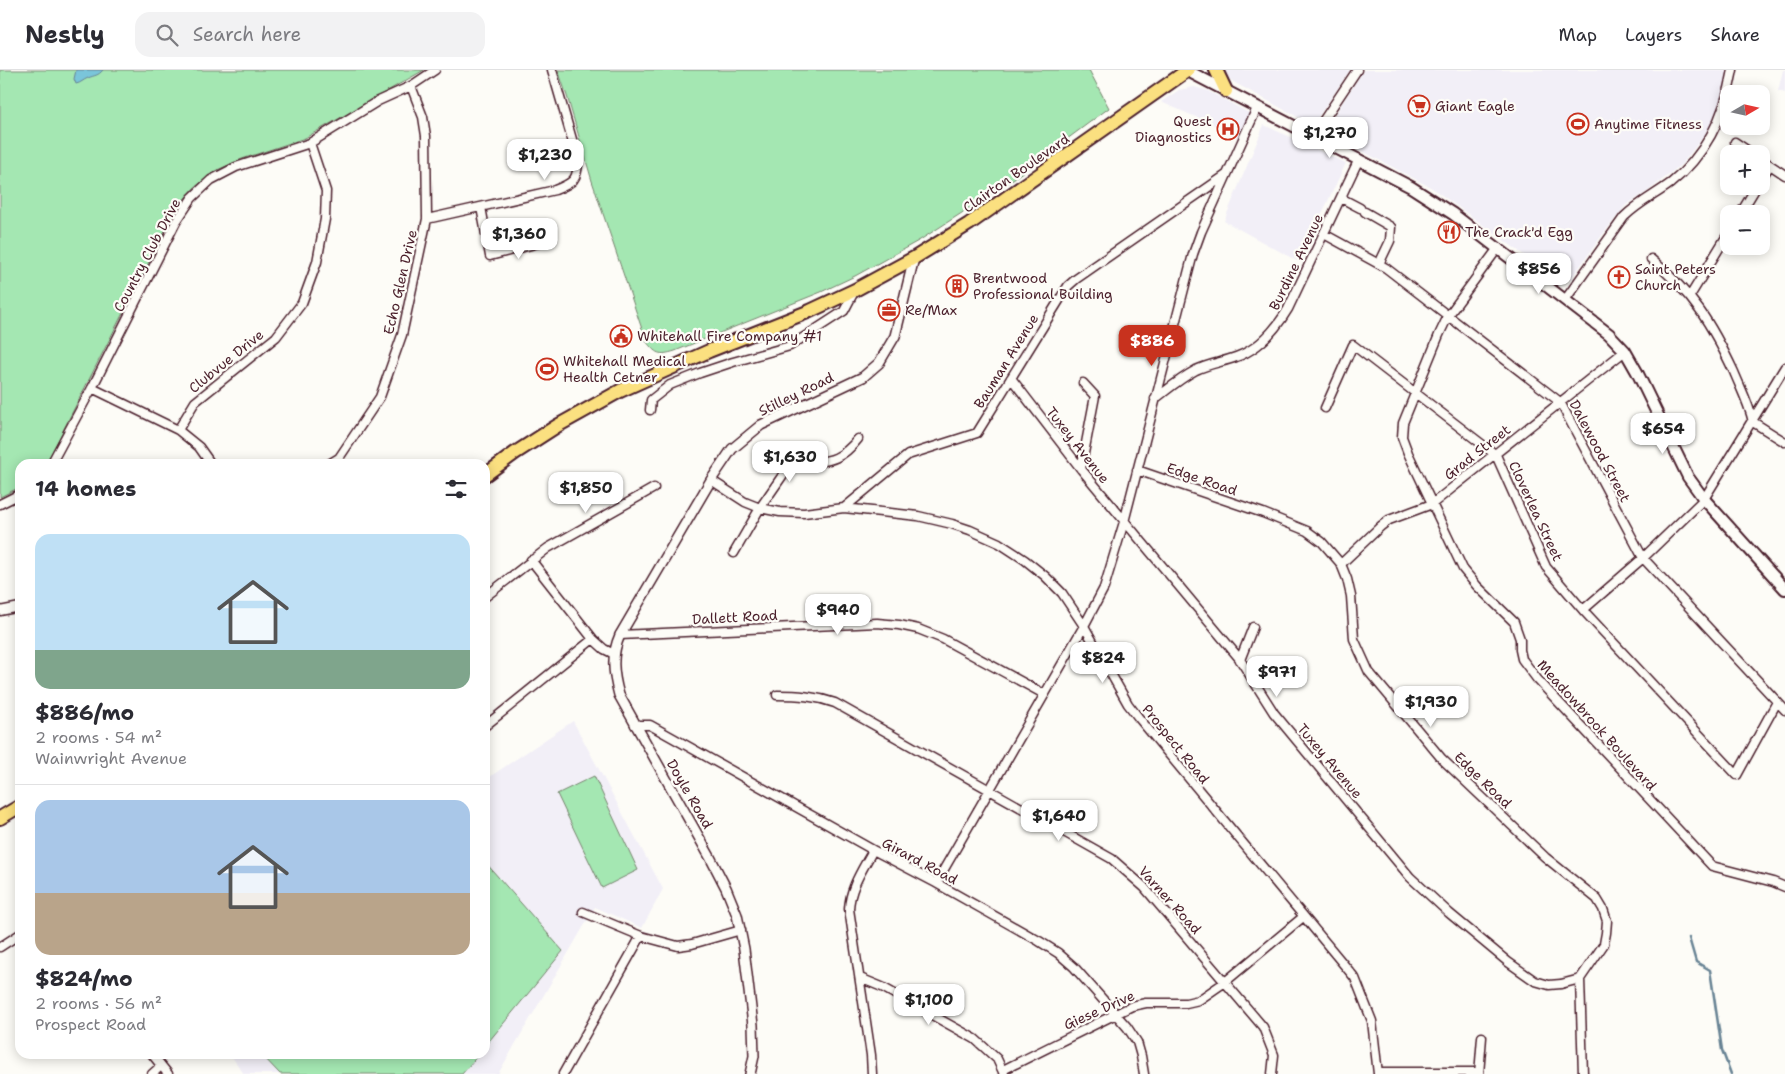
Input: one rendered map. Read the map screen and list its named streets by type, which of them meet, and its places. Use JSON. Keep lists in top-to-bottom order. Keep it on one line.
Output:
{"streets":{"highway":["Clairton Boulevard"],"street":["Country Club Drive","Burdine Avenue","Echo Glen Drive","Clubvue Drive","Bauman Avenue","Stilley Road","Tuxey Avenue","Dalewood Street","Grad Street","Edge Road","Cloverlea Street","Dallett Road","Meadowbrook Boulevard","Prospect Road","Doyle Road","Girard Road","Varner Road","Giese Drive"]},"crossings":[["Clairton Boulevard","Stilley Road"],["Country Club Drive","Echo Glen Drive"],["Country Club Drive","Clubvue Drive"],["Burdine Avenue","Dalewood Street"],["Bauman Avenue","Tuxey Avenue"],["Bauman Avenue","Prospect Road"],["Stilley Road","Dallett Road"],["Stilley Road","Prospect Road"],["Stilley Road","Doyle Road"],["Tuxey Avenue","Edge Road"],["Dalewood Street","Grad Street"],["Dalewood Street","Cloverlea Street"],["Dalewood Street","Meadowbrook Boulevard"],["Grad Street","Edge Road"],["Grad Street","Cloverlea Street"],["Grad Street","Meadowbrook Boulevard"],["Cloverlea Street","Meadowbrook Boulevard"],["Prospect Road","Giese Drive"],["Doyle Road","Girard Road"],["Girard Road","Giese Drive"],["Varner Road","Giese Drive"]],"places":{"supermarket":["Giant Eagle"],"sports":["Anytime Fitness","Whitehall Medical Health Cetner"],"hospital":["Quest Diagnostics"],"restaurant":["The Crack'd Egg"],"church":["Saint Peters Church"],"building":["Brentwood Professional Building"],"office":["Re/Max"],"public building":["Whitehall Fire Company #1"]},"north":"right","page":{"header":"Nestly","search":"Search here","nav":["Map","Layers","Share"],"map_buttons":["+","−"],"price":["$1,270","$1,230","$1,360","$856","$886","$654","$1,630","$1,850","$940","$824","$971","$1,930","$1,640","$1,100"],"heading":"14 homes","list":[{"name":"$886/mo","note":"2 rooms · 54 m² · Wainwright Avenue"},{"name":"$824/mo","note":"2 rooms · 56 m² · Prospect Road"}]}}
